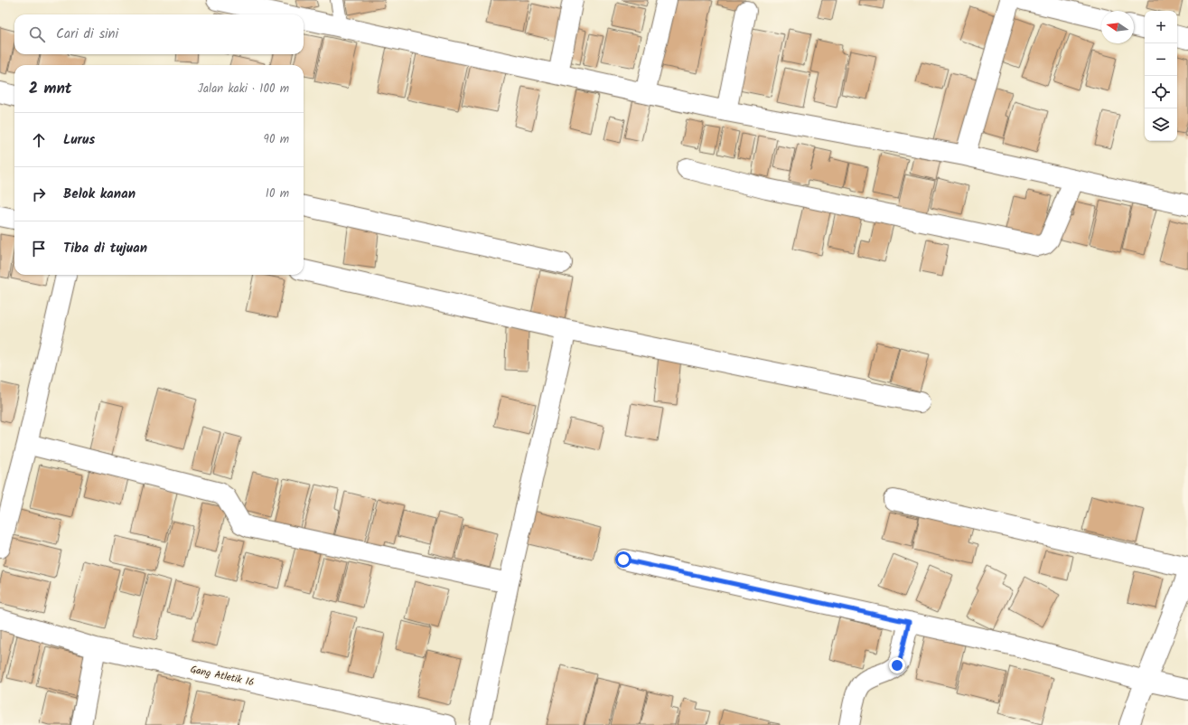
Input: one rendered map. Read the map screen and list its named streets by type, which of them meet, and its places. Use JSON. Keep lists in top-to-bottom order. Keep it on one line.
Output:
{"streets":{"street":["Gang Atletik 16"]},"north":"left","page":{"map_buttons":["+","−"],"search":"Cari di sini","heading":["2 mnt","Jalan kaki · 100 m"],"list":[["Lurus","90 m"],["Belok kanan","10 m"],"Tiba di tujuan"]}}
